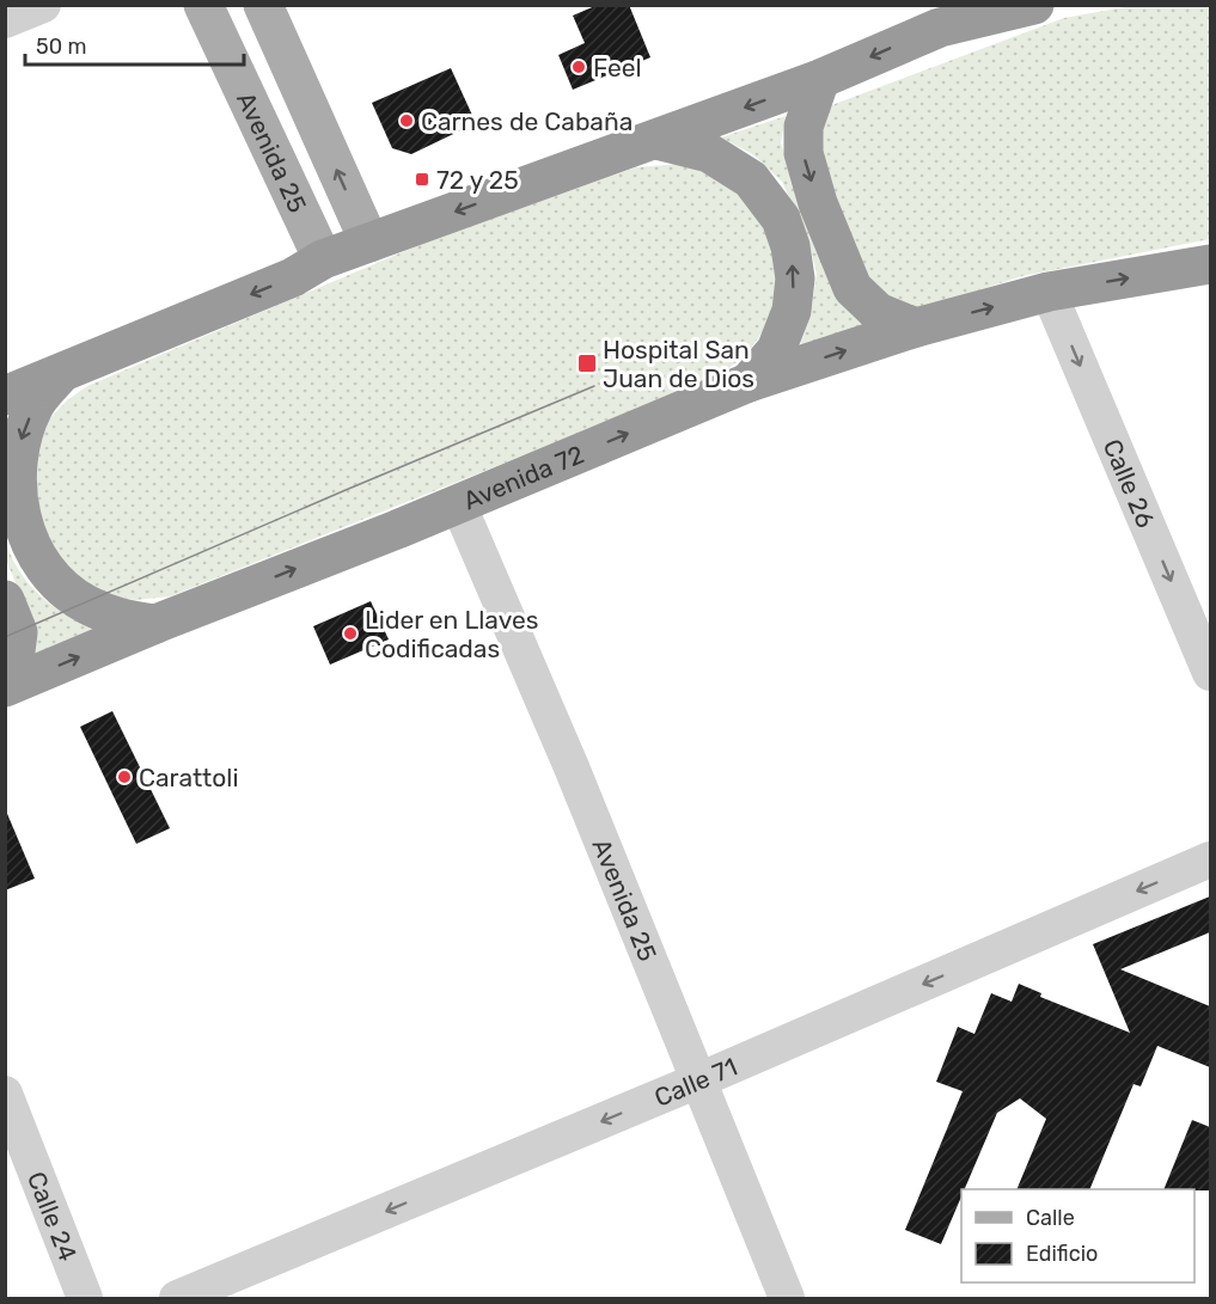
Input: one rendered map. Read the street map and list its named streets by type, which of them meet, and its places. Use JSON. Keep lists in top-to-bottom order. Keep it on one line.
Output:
{"streets":{"highway":["Avenida 72"],"main road":["Avenida 25"],"street":["Calle 26","Calle 71","Calle 24"]},"crossings":[["Avenida 25","Avenida 72"],["Avenida 25","Calle 71"],["Avenida 72","Calle 26"]],"one_way":["Calle 26","Calle 71"],"places":{"other":["Feel","Carnes de Cabaña","Lider en Llaves Codificadas","Carattoli"],"transit":["72 y 25","Hospital San Juan de Dios"]},"legend":["Calle","Edificio"],"scale_bar":"50 m"}
